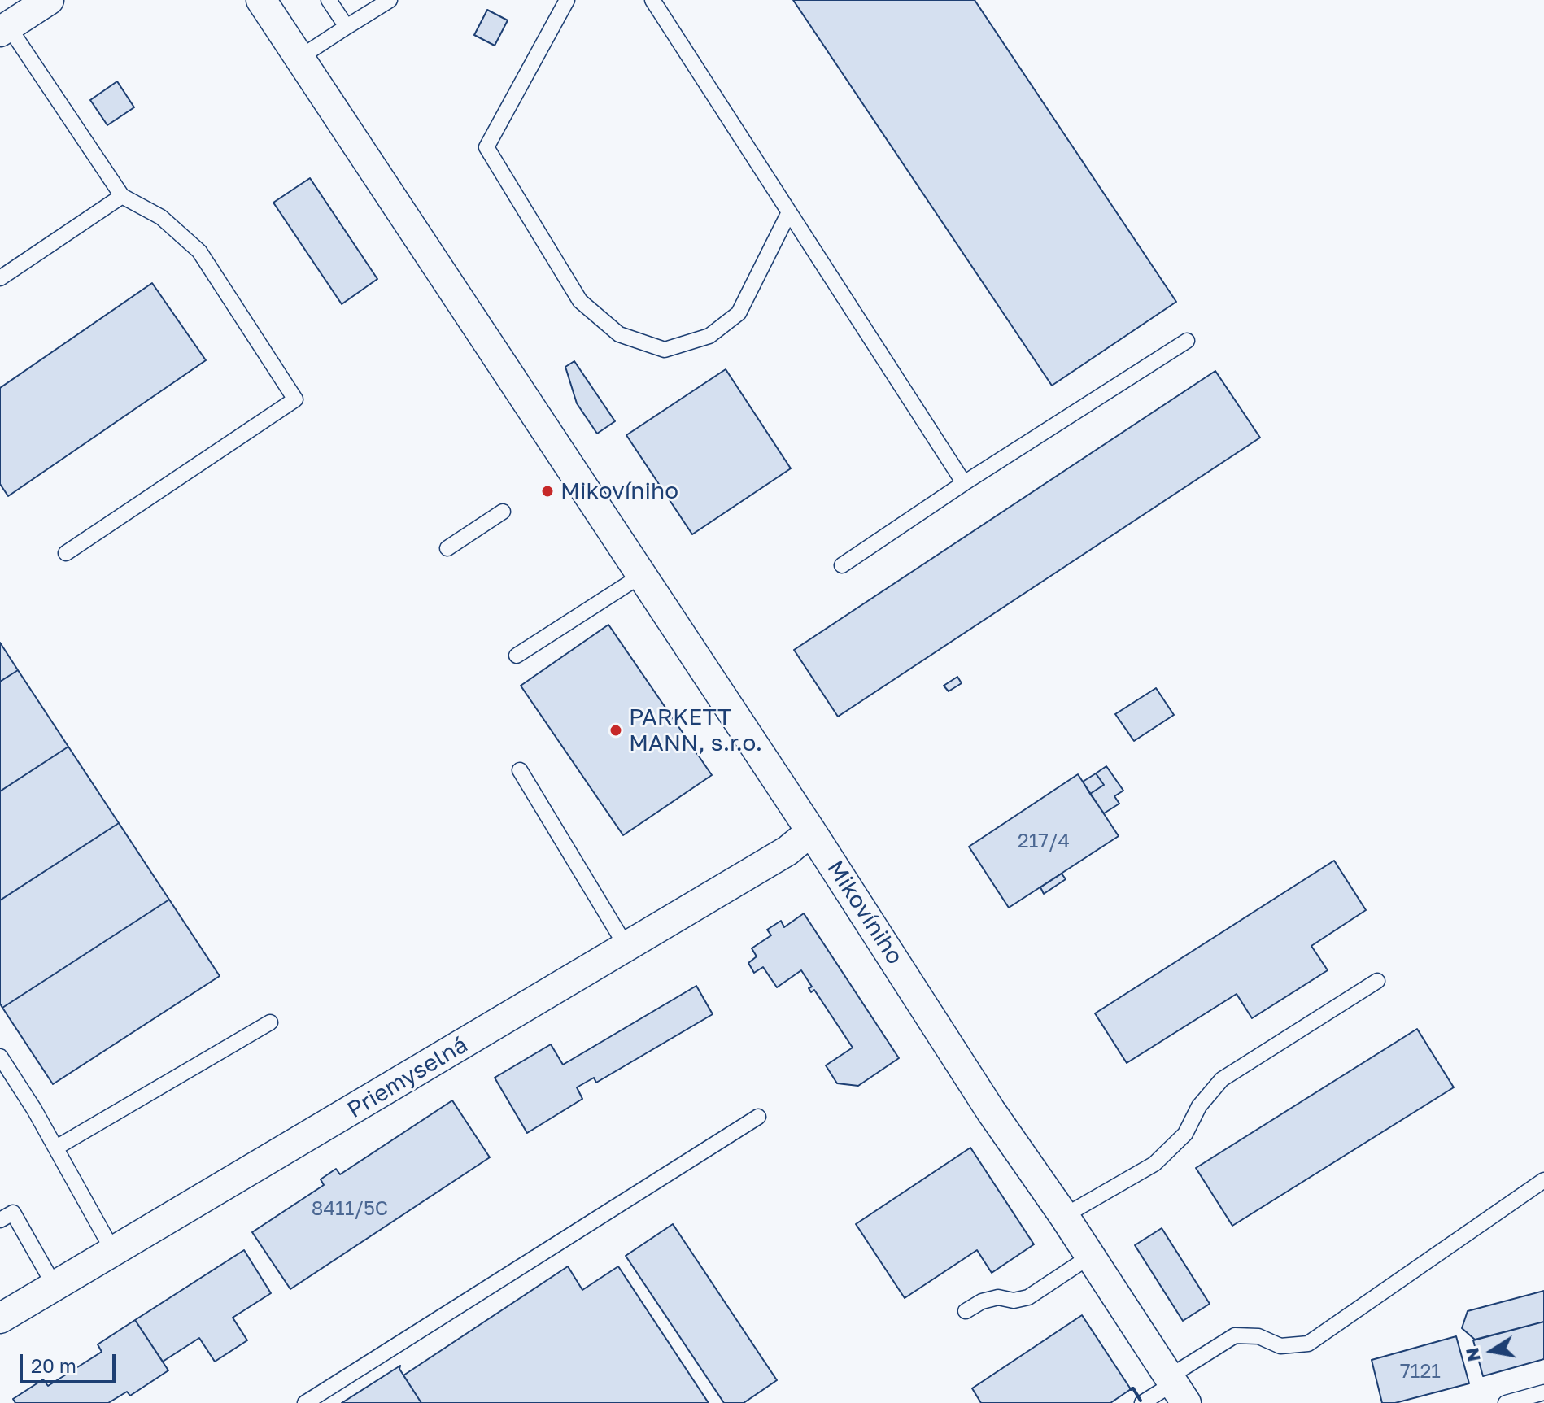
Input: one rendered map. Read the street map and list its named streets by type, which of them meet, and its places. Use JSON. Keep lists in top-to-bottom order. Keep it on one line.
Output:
{"streets":{"street":["Mikovíniho","Priemyselná"]},"crossings":[["Mikovíniho","Priemyselná"]],"places":["Mikovíniho","PARKETT MANN, s.r.o."],"house_numbers":["217/4","8411/5C","7121"],"scale_bar":"20 m","north":"left"}
